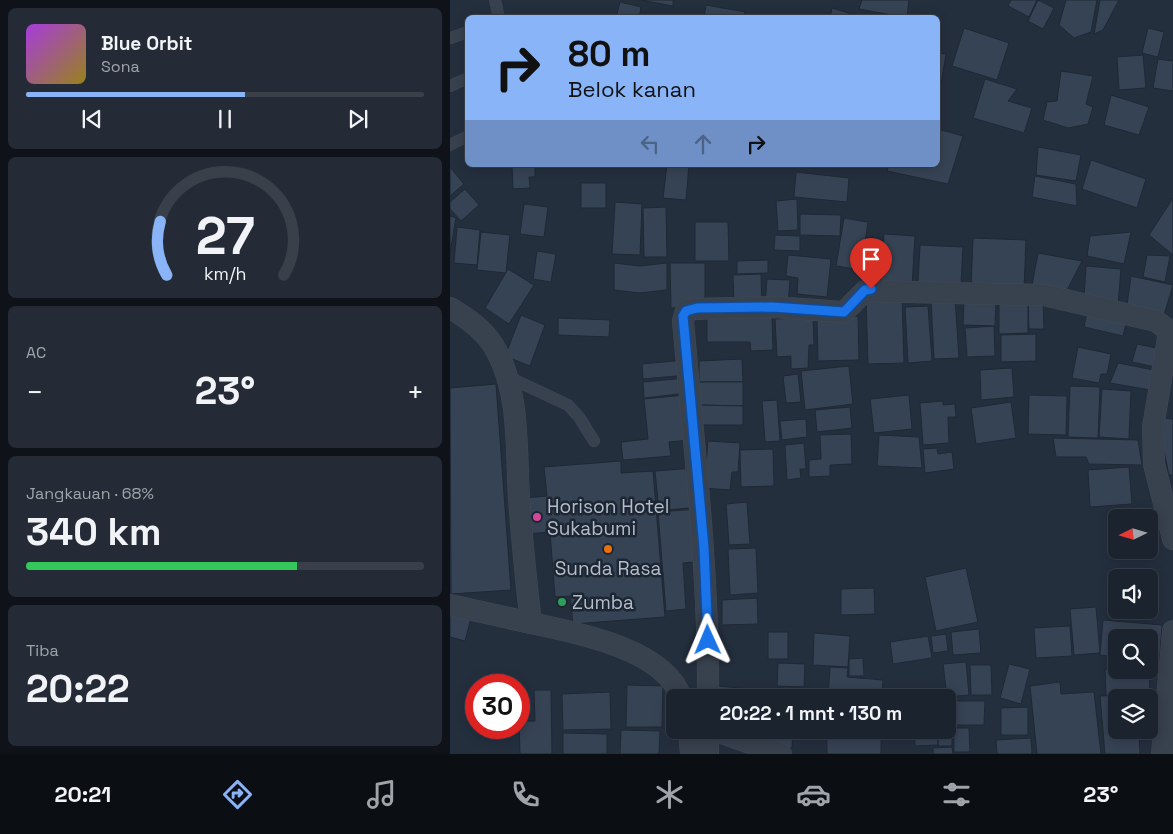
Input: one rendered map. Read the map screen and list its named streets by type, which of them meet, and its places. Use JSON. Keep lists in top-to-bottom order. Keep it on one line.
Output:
{"places":["Horison Hotel Sukabumi","Sunda Rasa","Zumba"],"north":"left","page":{"turn":["80 m","Belok kanan"],"song":["Blue Orbit","Sona"],"tile":["AC",["Jangkauan · 68%","340 km"],["Tiba","20:22"]],"heat":["−","23°","+"],"limit":"30","trip":"20:22 · 1 mnt · 130 m","tabs":["20:21","23°"],"gauge":["27","km/h"]}}
